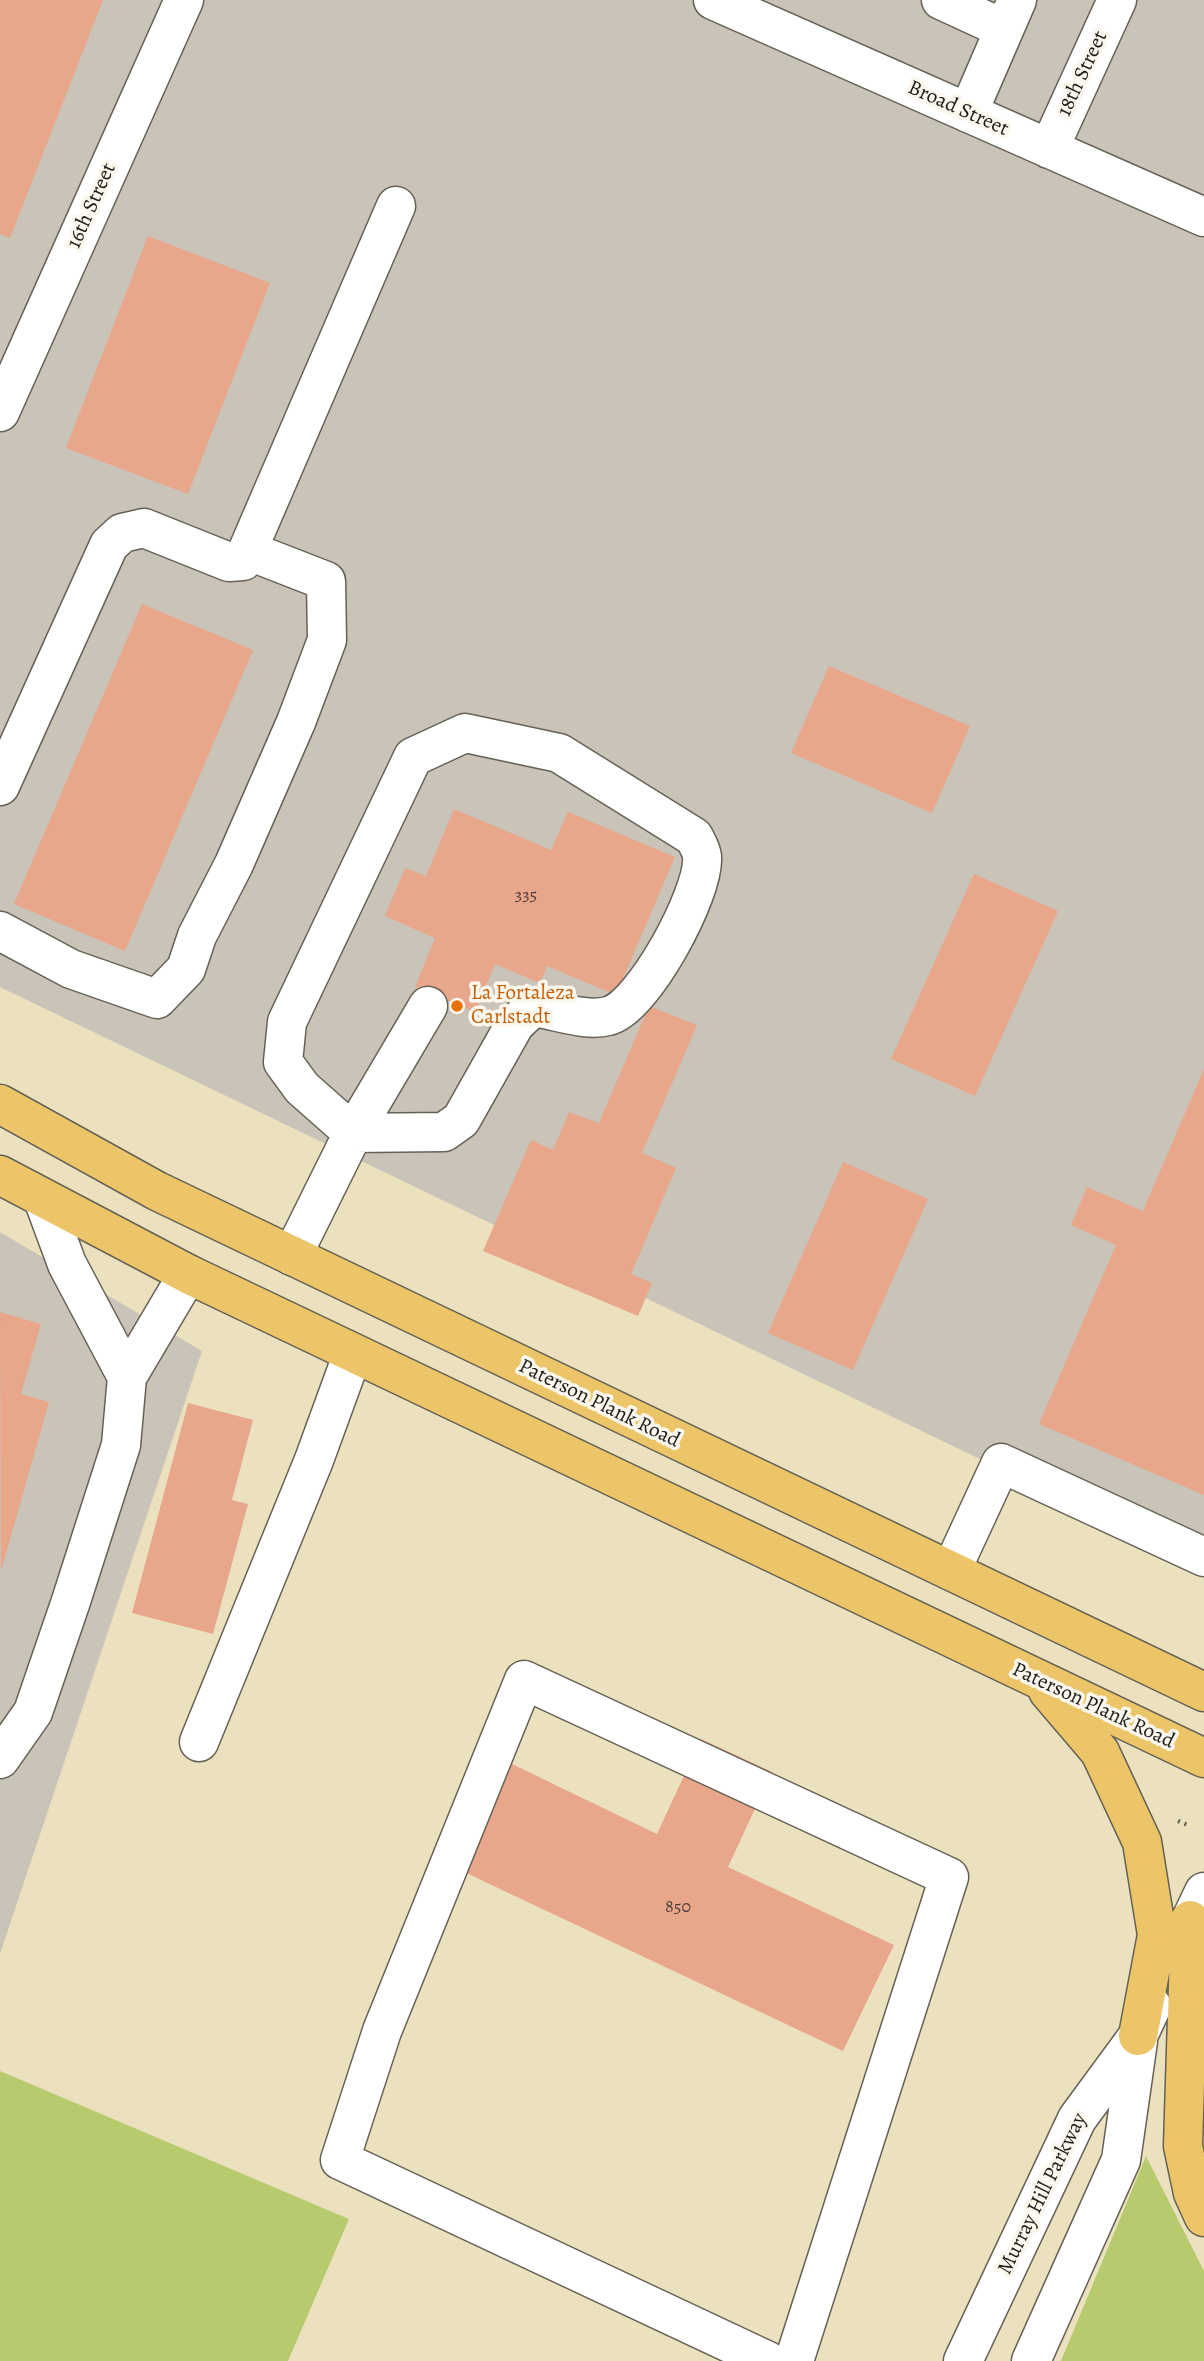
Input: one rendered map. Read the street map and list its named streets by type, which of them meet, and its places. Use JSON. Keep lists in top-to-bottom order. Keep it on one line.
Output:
{"streets":{"main road":["Paterson Plank Road"],"street":["18th Street","Broad Street","16th Street","Murray Hill Parkway"]},"crossings":[["18th Street","Broad Street"]],"places":["La Fortaleza Carlstadt"],"house_numbers":["335","850"]}
